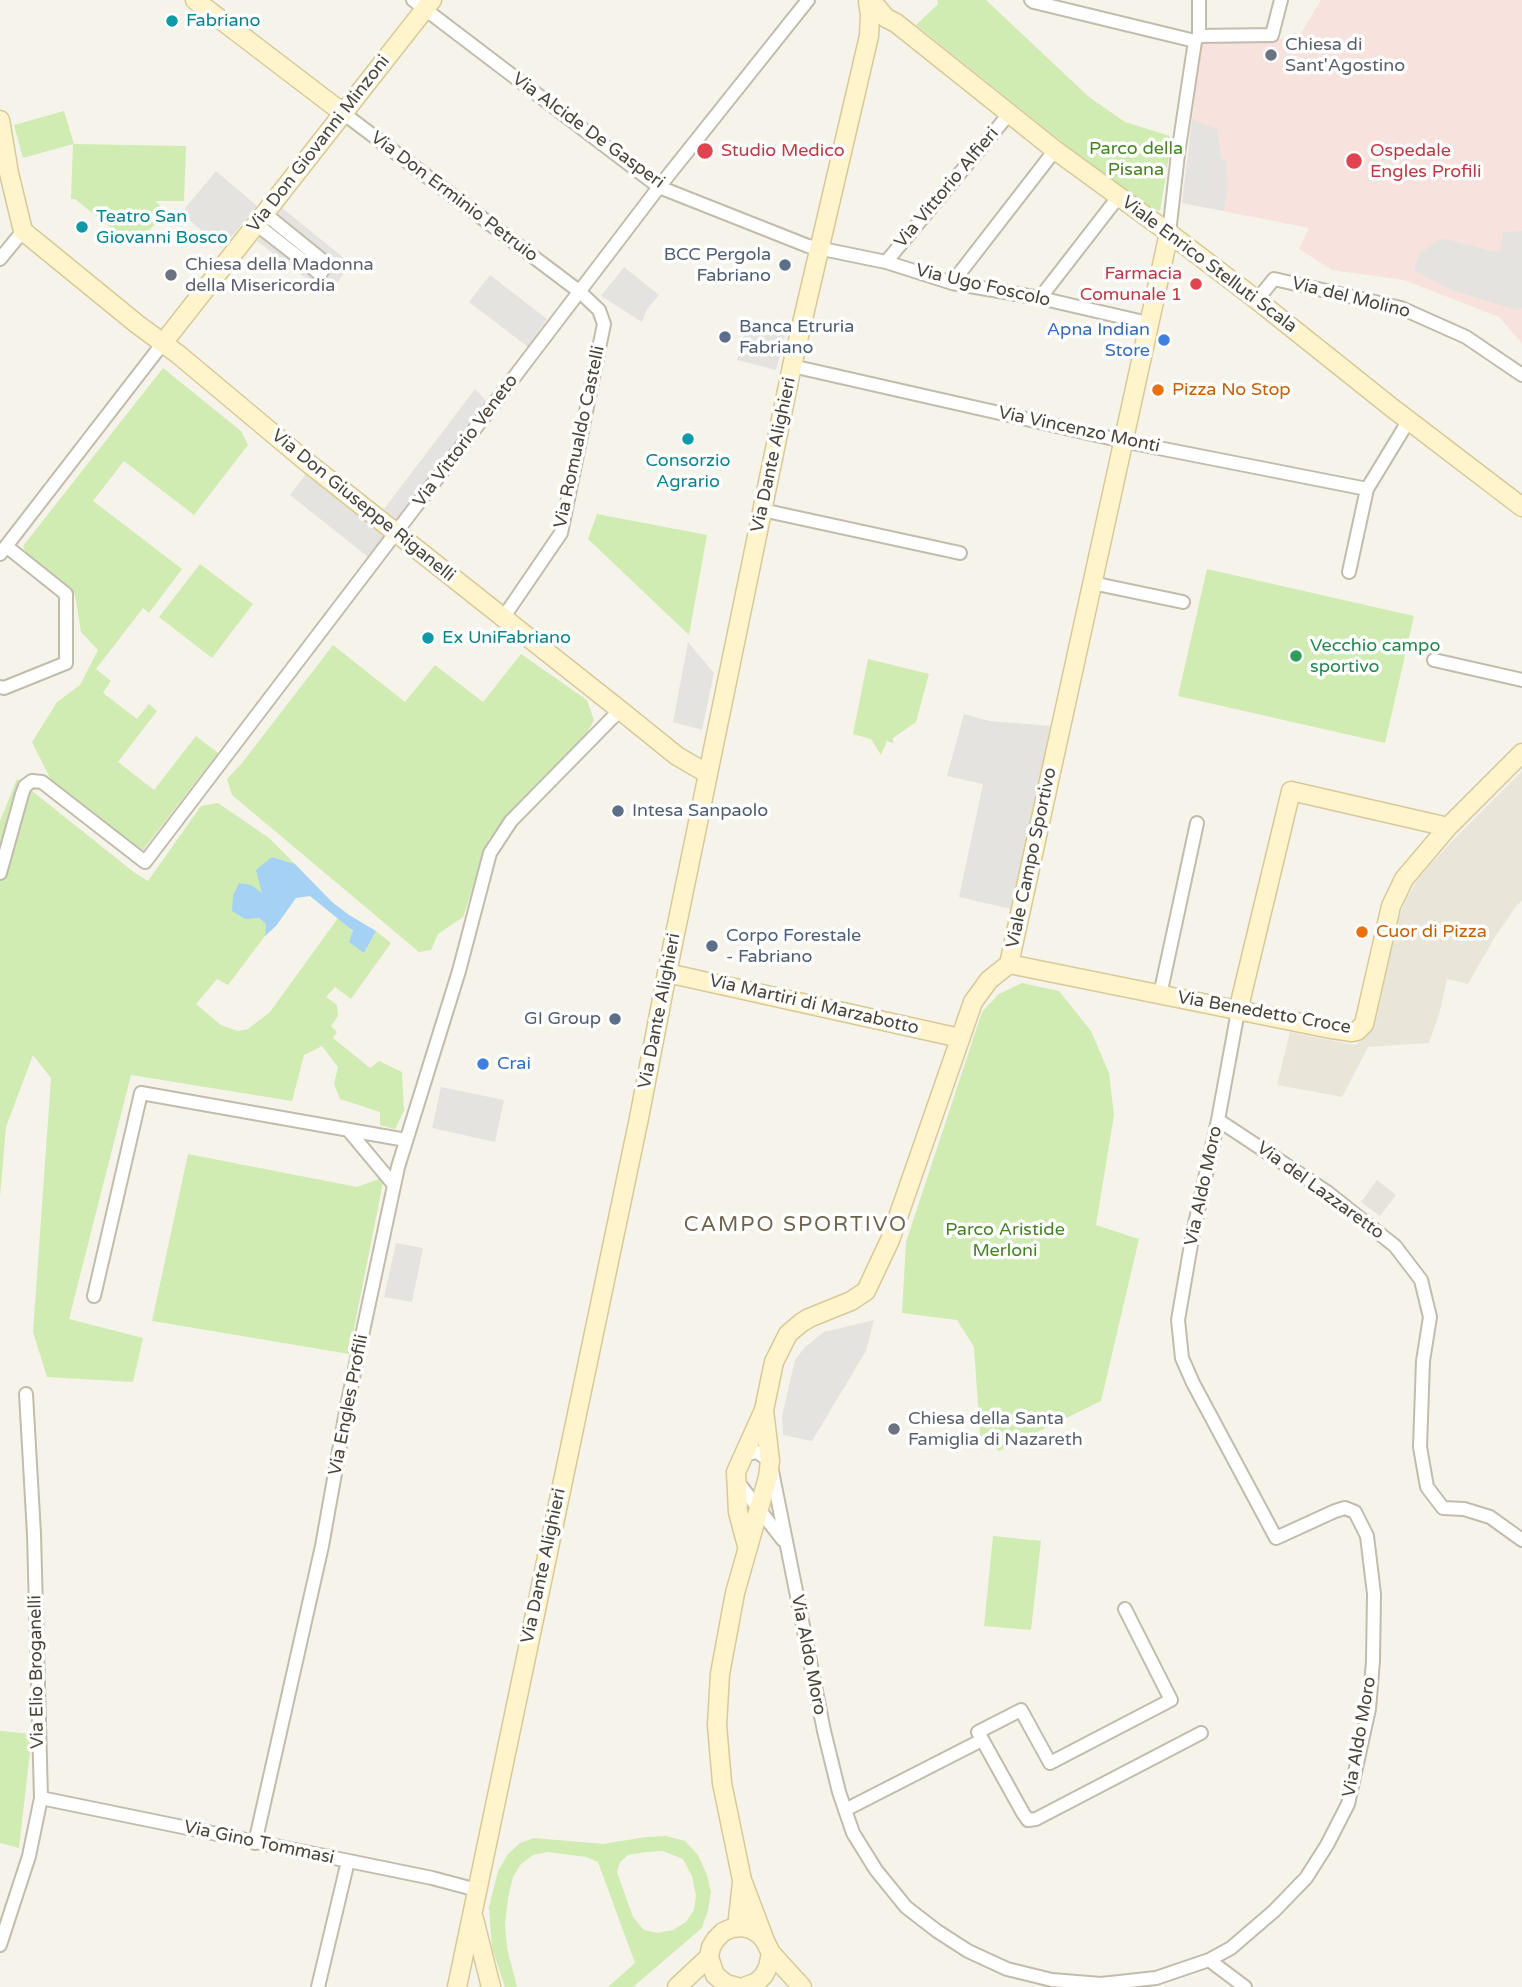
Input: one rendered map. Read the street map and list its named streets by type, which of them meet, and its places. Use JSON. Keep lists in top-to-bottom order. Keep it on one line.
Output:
{"streets":{"street":["Via Alcide De Gasperi","Via Don Giovanni Minzoni","Via Vittorio Alfieri","Via Don Erminio Petruio","Viale Enrico Stelluti Scala","Via Ugo Foscolo","Via del Molino","Via Vincenzo Monti","Via Romualdo Castelli","Via Vittorio Veneto","Via Dante Alighieri","Via Don Giuseppe Riganelli","Viale Campo Sportivo","Via Martiri di Marzabotto","Via Benedetto Croce","Via Aldo Moro","Via del Lazzaretto","Via Engles Profili","Via Elio Broganelli","Via Gino Tommasi"]},"crossings":[["Via Alcide De Gasperi","Via Don Giovanni Minzoni"],["Via Alcide De Gasperi","Via Ugo Foscolo"],["Via Alcide De Gasperi","Via Vittorio Veneto"],["Via Alcide De Gasperi","Via Dante Alighieri"],["Via Don Giovanni Minzoni","Via Don Erminio Petruio"],["Via Don Giovanni Minzoni","Via Don Giuseppe Riganelli"],["Via Vittorio Alfieri","Viale Enrico Stelluti Scala"],["Via Vittorio Alfieri","Via Ugo Foscolo"],["Via Don Erminio Petruio","Via Romualdo Castelli"],["Via Don Erminio Petruio","Via Vittorio Veneto"],["Viale Enrico Stelluti Scala","Via del Molino"],["Viale Enrico Stelluti Scala","Via Dante Alighieri"],["Viale Enrico Stelluti Scala","Viale Campo Sportivo"],["Via Ugo Foscolo","Via Dante Alighieri"],["Via Ugo Foscolo","Viale Campo Sportivo"],["Via Vincenzo Monti","Via Dante Alighieri"],["Via Vincenzo Monti","Viale Campo Sportivo"],["Via Romualdo Castelli","Via Vittorio Veneto"],["Via Romualdo Castelli","Via Don Giuseppe Riganelli"],["Via Vittorio Veneto","Via Don Giuseppe Riganelli"],["Via Dante Alighieri","Via Don Giuseppe Riganelli"],["Via Dante Alighieri","Via Martiri di Marzabotto"],["Via Dante Alighieri","Via Gino Tommasi"],["Via Don Giuseppe Riganelli","Via Engles Profili"],["Viale Campo Sportivo","Via Martiri di Marzabotto"],["Viale Campo Sportivo","Via Benedetto Croce"],["Viale Campo Sportivo","Via Aldo Moro"],["Via Benedetto Croce","Via Aldo Moro"],["Via Aldo Moro","Via del Lazzaretto"],["Via Engles Profili","Via Gino Tommasi"],["Via Elio Broganelli","Via Gino Tommasi"]],"districts":["CAMPO SPORTIVO"],"parks":["Parco della Pisana","Parco Aristide Merloni"],"places":["Fabriano","Chiesa di Sant'Agostino","Studio Medico","Ospedale Engles Profili","Teatro San Giovanni Bosco","BCC Pergola Fabriano","Chiesa della Madonna della Misericordia","Farmacia Comunale 1","Banca Etruria Fabriano","Apna Indian Store","Pizza No Stop","Consorzio Agrario","Ex UniFabriano","Vecchio campo sportivo","Intesa Sanpaolo","Cuor di Pizza","Corpo Forestale - Fabriano","GI Group","Crai","Chiesa della Santa Famiglia di Nazareth"]}
